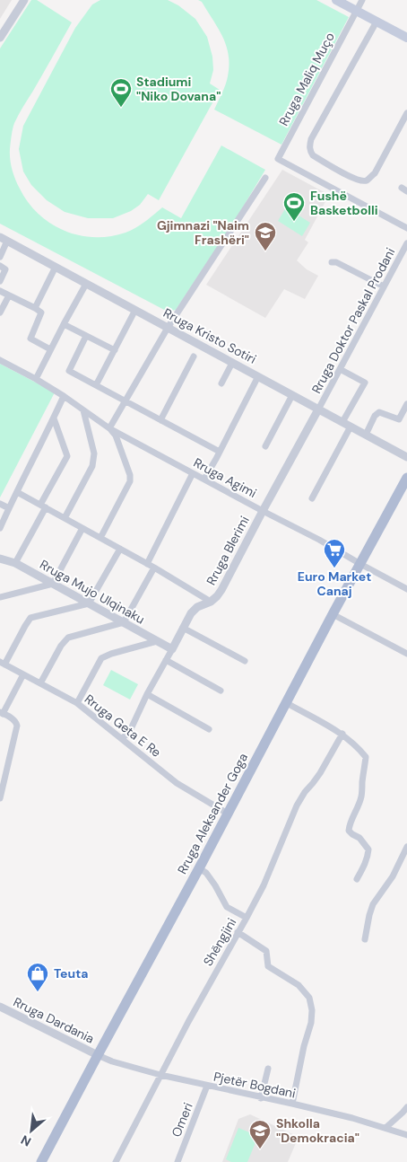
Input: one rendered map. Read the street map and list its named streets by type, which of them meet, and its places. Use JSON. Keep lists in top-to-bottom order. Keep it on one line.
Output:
{"streets":{"main road":["Rruga Aleksander Goga"],"street":["Rruga Maliq Muço","Rruga Doktor Paskal Prodani","Rruga Kristo Sotiri","Rruga Agimi","Rruga Blerimi","Rruga Mujo Ulqinaku","Rruga Geta E Re","Shëngjini","Rruga Dardania","Pjetër Bogdani","Omeri"]},"crossings":[["Rruga Doktor Paskal Prodani","Rruga Kristo Sotiri"],["Rruga Doktor Paskal Prodani","Rruga Blerimi"],["Rruga Kristo Sotiri","Rruga Blerimi"],["Rruga Agimi","Rruga Blerimi"],["Rruga Agimi","Rruga Aleksander Goga"],["Rruga Blerimi","Rruga Mujo Ulqinaku"],["Rruga Blerimi","Rruga Geta E Re"],["Rruga Geta E Re","Rruga Aleksander Goga"],["Rruga Aleksander Goga","Rruga Dardania"],["Rruga Aleksander Goga","Pjetër Bogdani"],["Shëngjini","Pjetër Bogdani"],["Rruga Dardania","Pjetër Bogdani"],["Pjetër Bogdani","Omeri"]],"places":{"sports":["Stadiumi \"Niko Dovana\"","Fushë Basketbolli"],"school or university":["Gjimnazi \"Naim Frashëri\"","Shkolla \"Demokracia\""],"supermarket":["Euro Market Canaj"],"shop":["Teuta"]},"north":"bottom left"}
